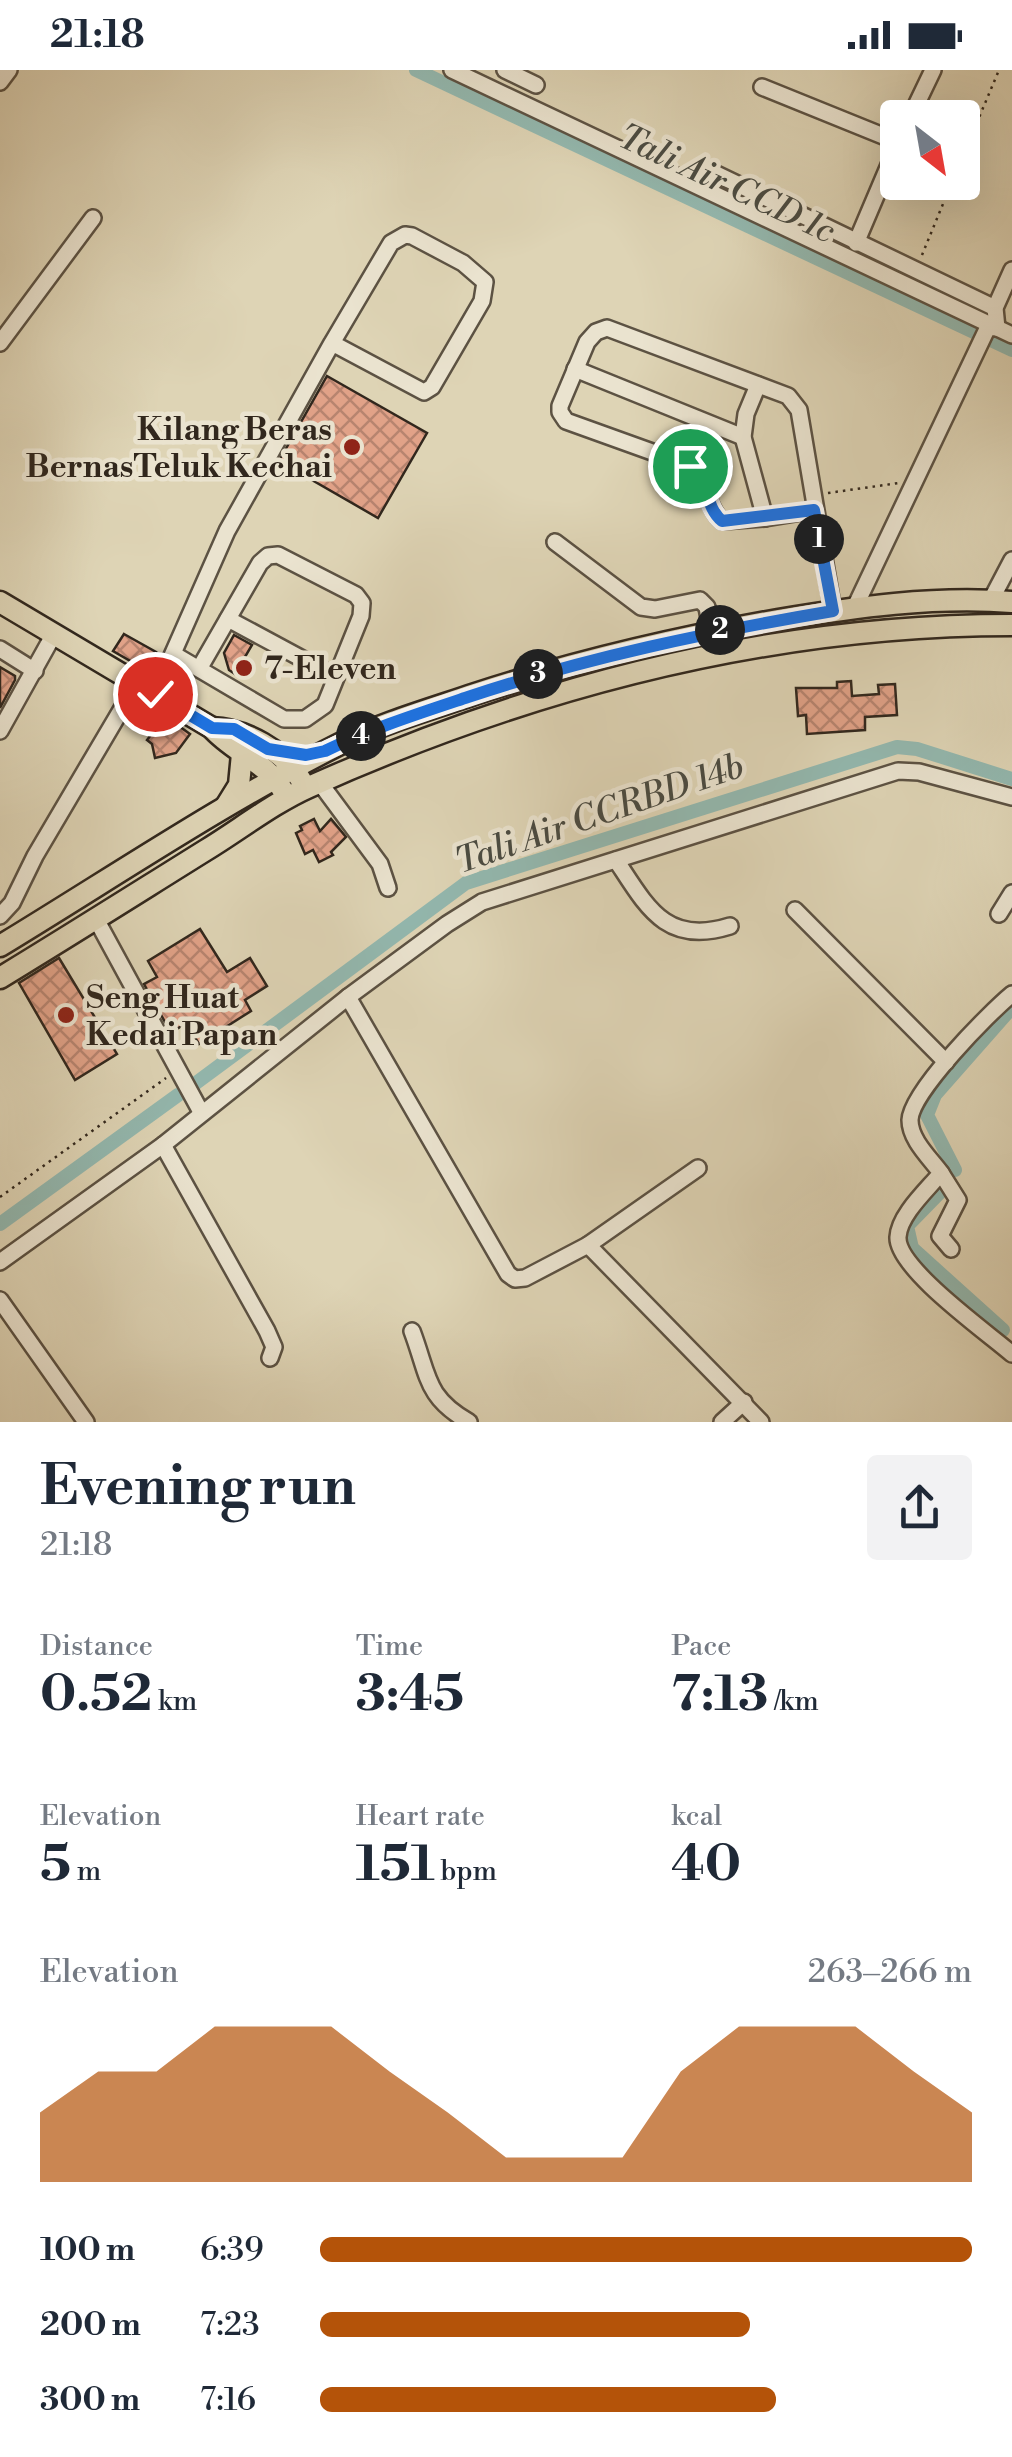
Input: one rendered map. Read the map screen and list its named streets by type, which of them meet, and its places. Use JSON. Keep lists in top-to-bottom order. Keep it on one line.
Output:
{"water":["Tali Air CCD 1c","Tali Air CCRBD 14b"],"places":["Kilang Beras BernasTeluk Kechai","7-Eleven","Seng Huat Kedai Papan"],"north":"bottom right","page":{"status":"21:18","pins":["1","2","3","4"],"heading":["Evening run","21:18"],"stats":[["Distance","0.52 km"],["Time","3:45"],["Pace","7:13 /km"],["Elevation","5 m"],["Heart rate","151 bpm"],["kcal","40"]],"chart":["Elevation","263–266 m"],"list":[{"name":"100 m","note":"6:39"},{"name":"200 m","note":"7:23"},{"name":"300 m","note":"7:16"}]}}
